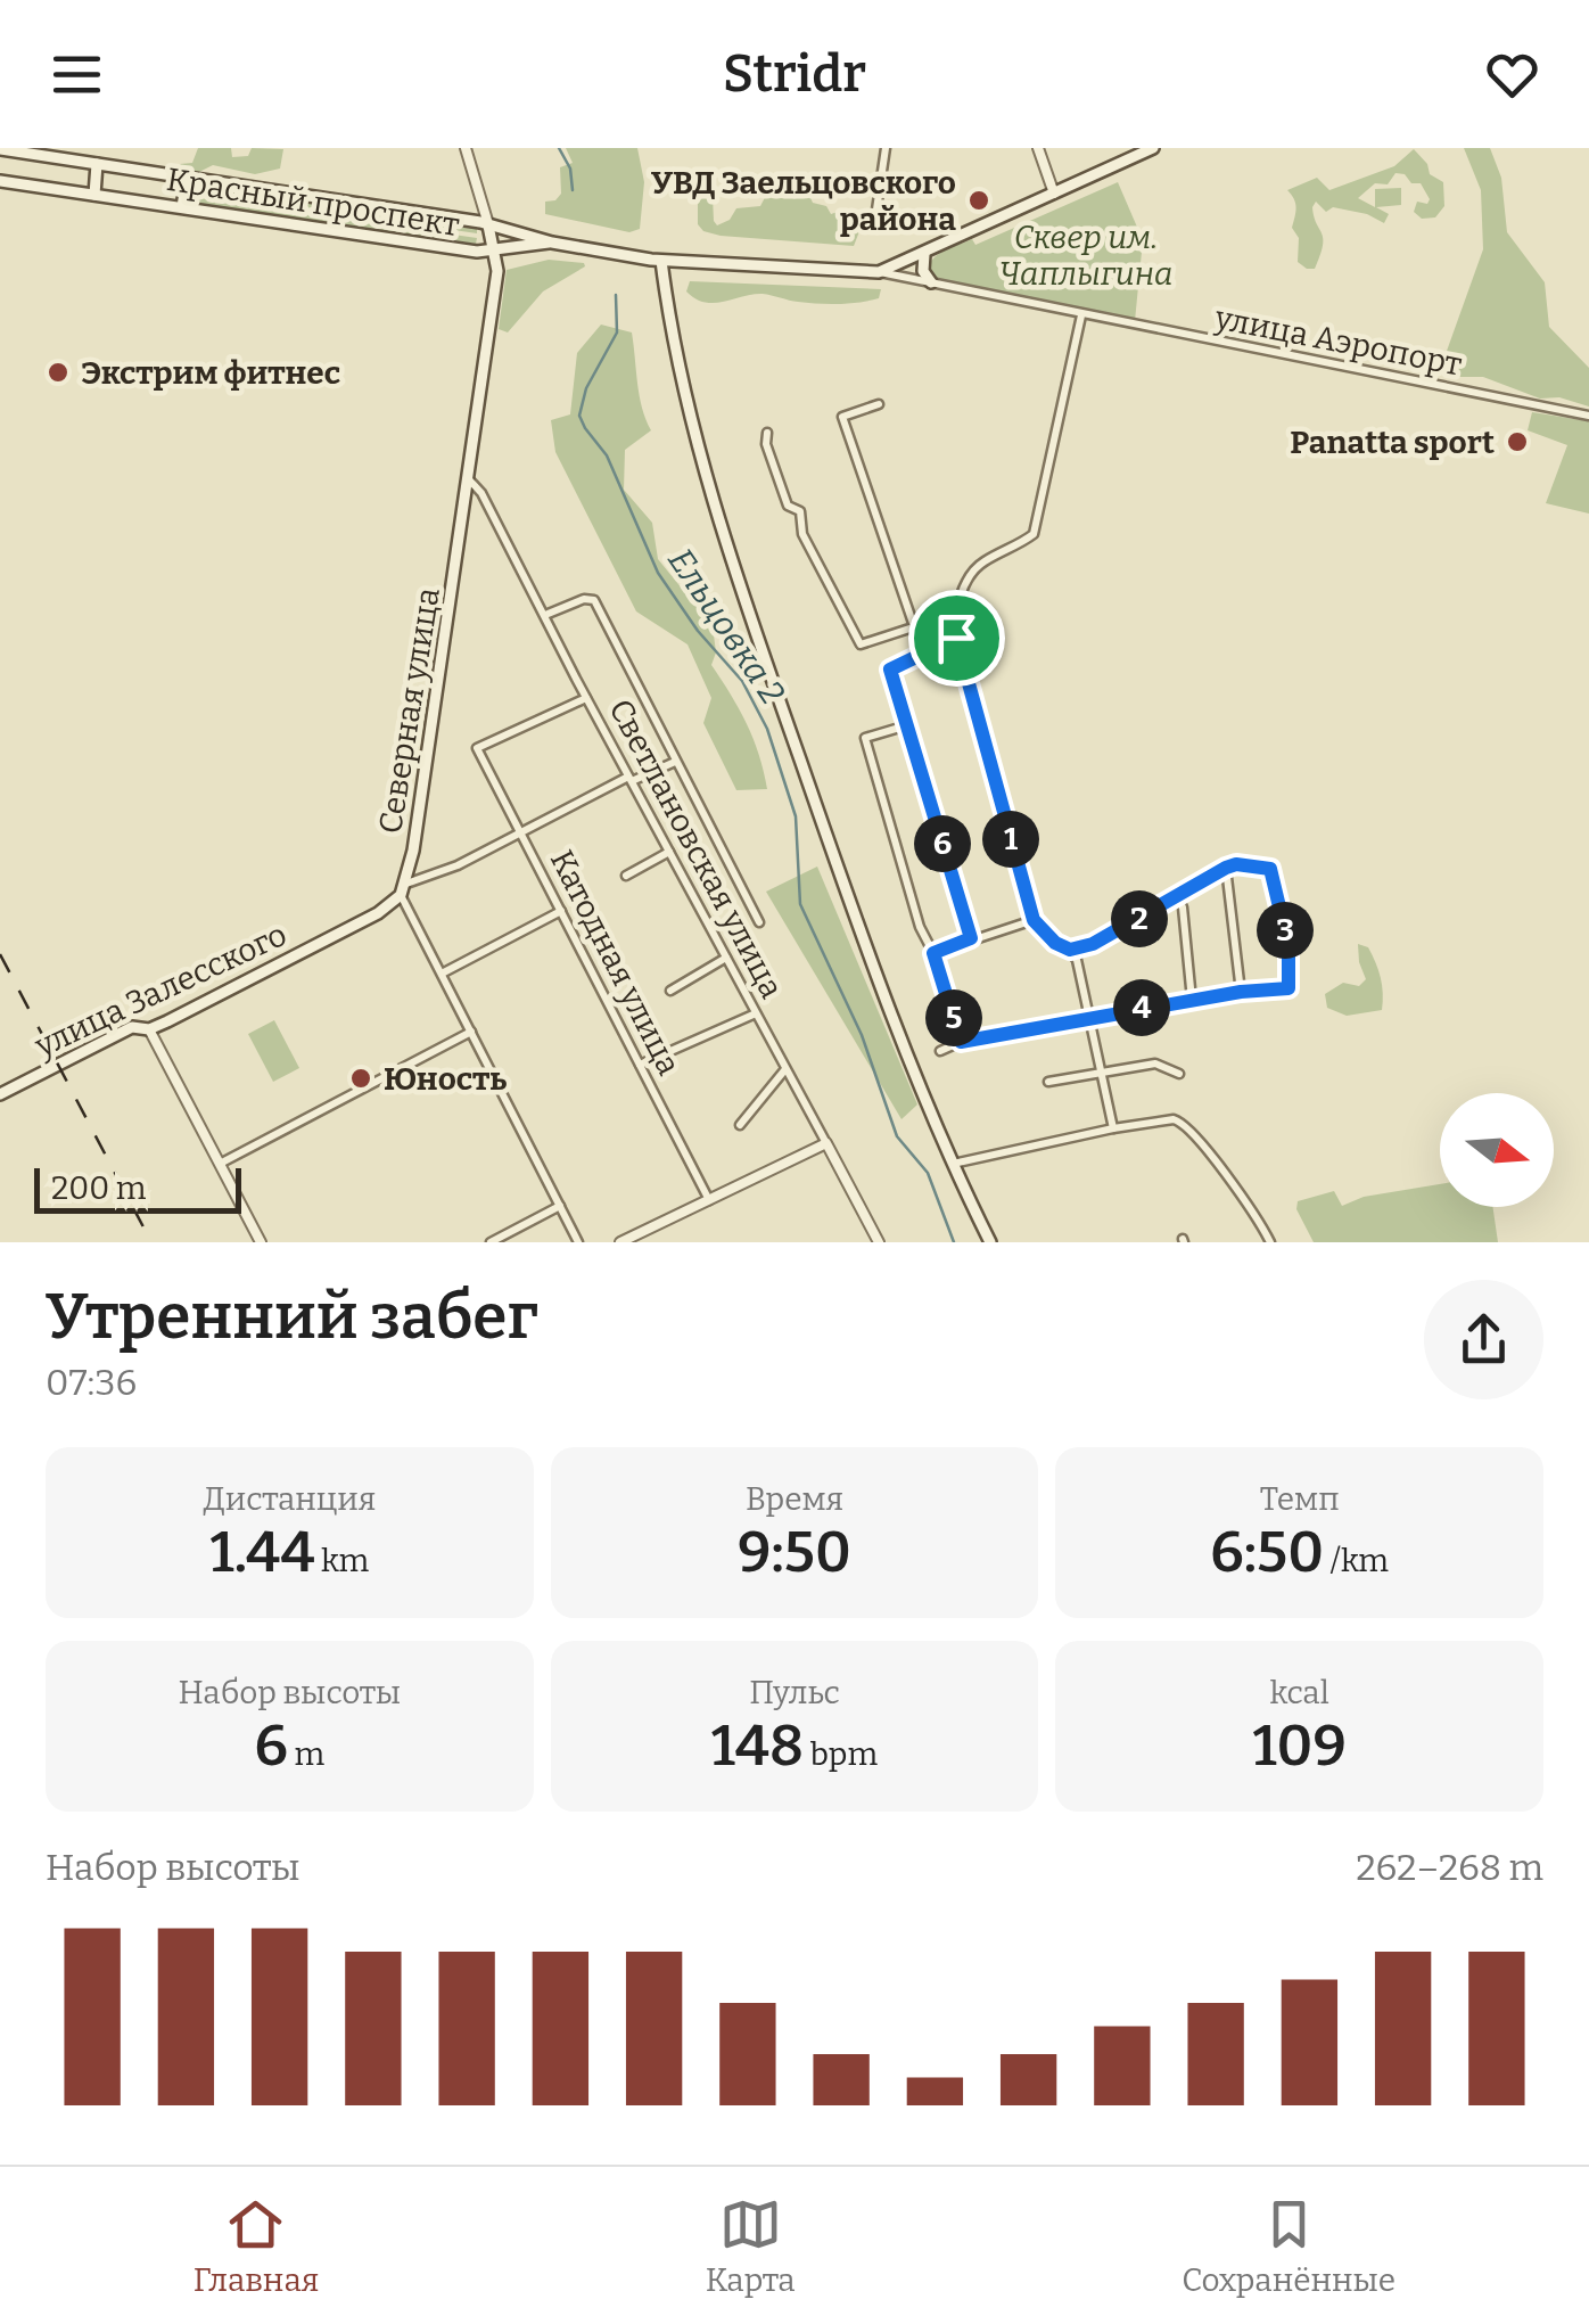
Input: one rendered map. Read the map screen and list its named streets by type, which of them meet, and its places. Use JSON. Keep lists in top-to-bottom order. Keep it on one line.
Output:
{"streets":{"main road":["Красный проспект","Северная улица","улица Залесского"],"street":["улица Аэропорт","Светлановская улица","Катодная улица"]},"crossings":[["Красный проспект","улица Аэропорт"],["Красный проспект","Северная улица"],["Северная улица","Светлановская улица"],["Северная улица","улица Залесского"],["Светлановская улица","Катодная улица"]],"water":["Ельцовка 2"],"parks":["Сквер им. Чаплыгина"],"places":["УВД Заельцовского района","Экстрим фитнес","Panatta sport","Юность"],"scale_bar":"200 m","north":"right","page":{"header":"Stridr","pins":["1","6","2","3","4","5"],"scale":"200 m","heading":["Утренний забег","07:36"],"stats":[["Дистанция","1.44 km"],["Время","9:50"],["Темп","6:50 /km"],["Набор высоты","6 m"],["Пульс","148 bpm"],["kcal","109"]],"chart":["Набор высоты","262–268 m"],"tabs":["Главная","Карта","Сохранённые"]}}
